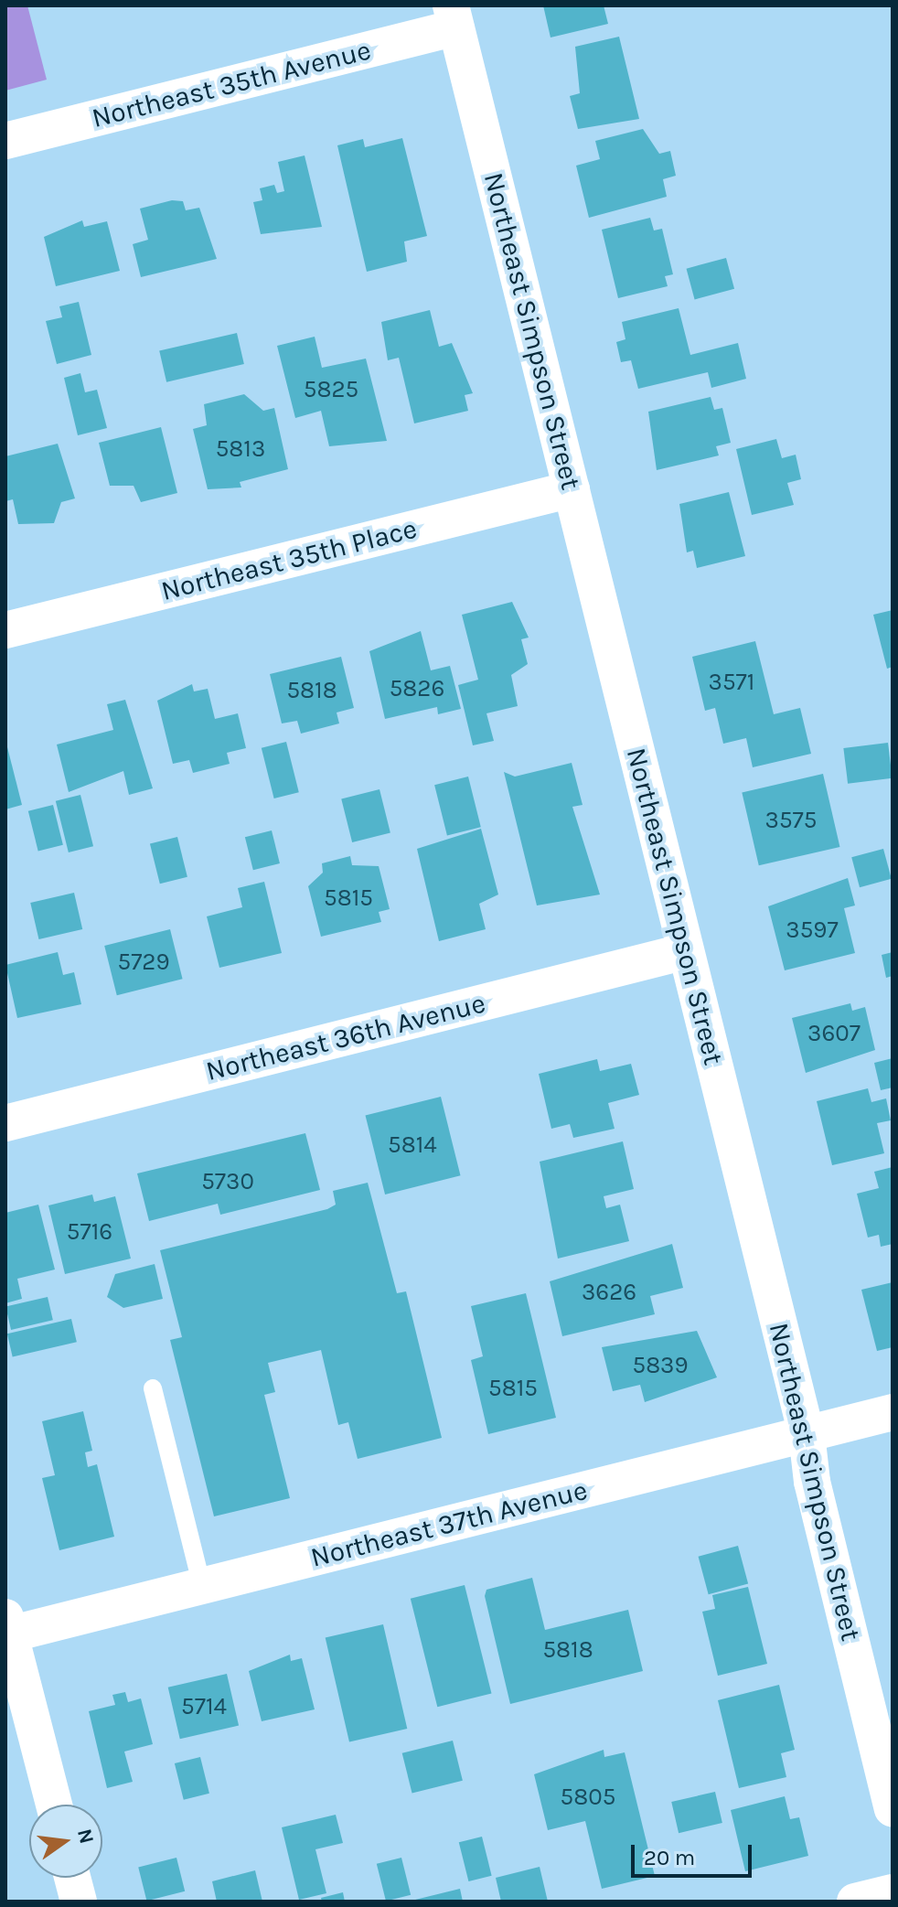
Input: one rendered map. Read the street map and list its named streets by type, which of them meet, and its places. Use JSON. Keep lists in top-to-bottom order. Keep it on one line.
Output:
{"streets":{"street":["Northeast 35th Avenue","Northeast Simpson Street","Northeast 35th Place","Northeast 36th Avenue","Northeast 37th Avenue"]},"crossings":[["Northeast 35th Avenue","Northeast Simpson Street"],["Northeast Simpson Street","Northeast 35th Place"],["Northeast Simpson Street","Northeast 36th Avenue"],["Northeast Simpson Street","Northeast 37th Avenue"]],"house_numbers":["5825","5813","3571","5826","5818","3575","5815","3597","5729","3607","5814","5730","5716","3626","5839","5815","5818","5714","5805"],"scale_bar":"20 m","north":"right"}
